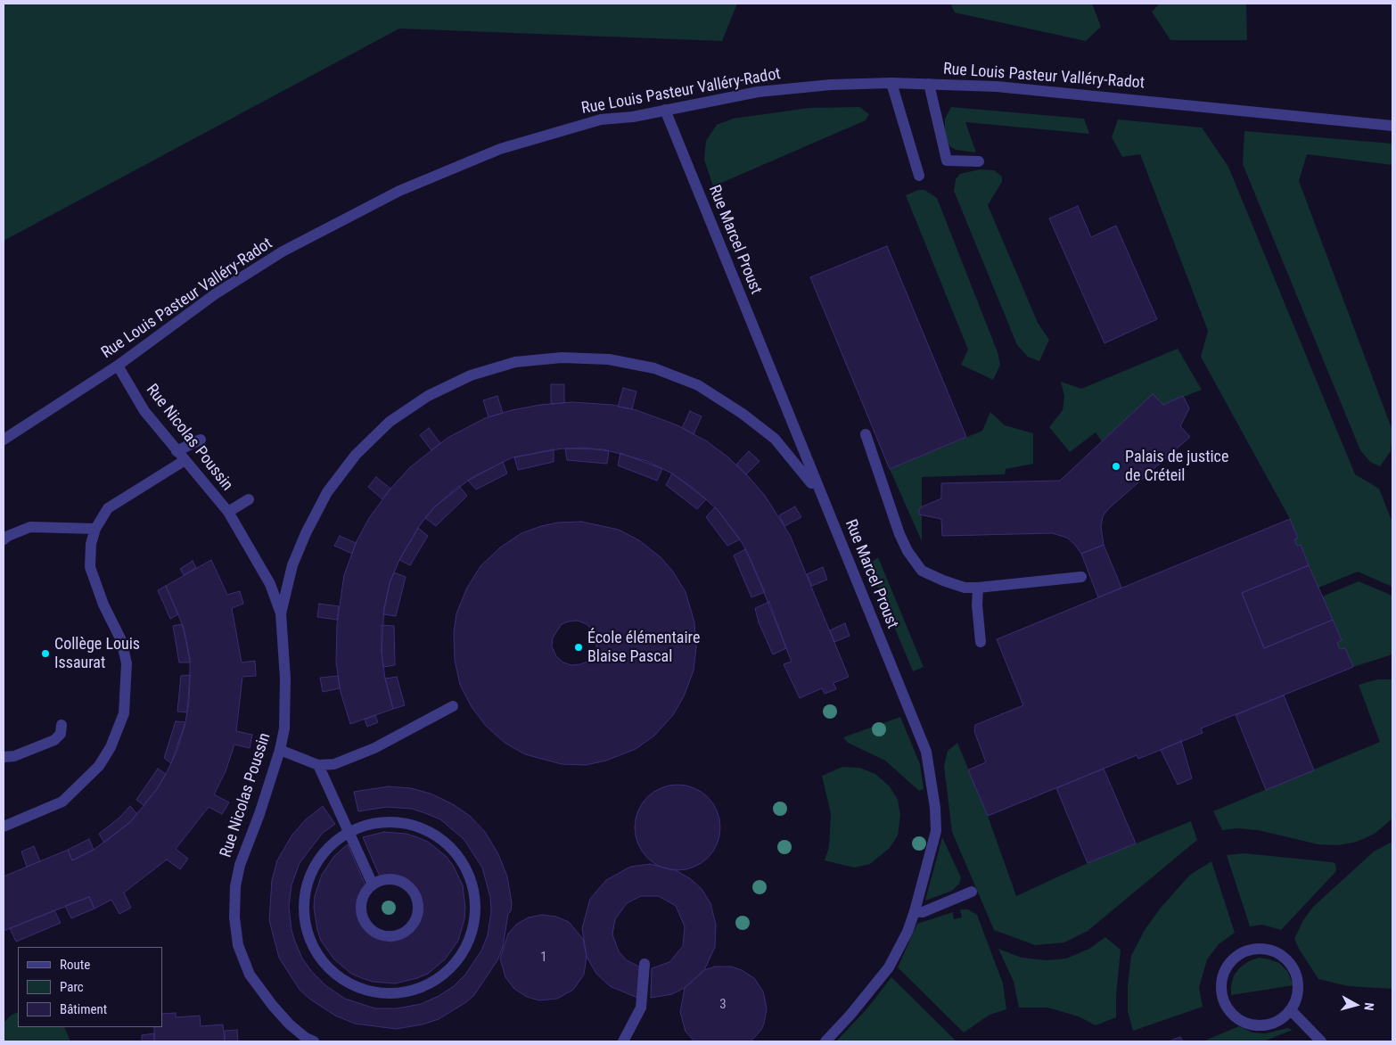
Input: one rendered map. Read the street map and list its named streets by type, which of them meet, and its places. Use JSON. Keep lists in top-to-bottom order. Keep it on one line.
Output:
{"streets":{"street":["Rue Louis Pasteur Valléry-Radot","Rue Marcel Proust","Rue Nicolas Poussin"]},"crossings":[["Rue Louis Pasteur Valléry-Radot","Rue Marcel Proust"],["Rue Louis Pasteur Valléry-Radot","Rue Nicolas Poussin"]],"places":["Palais de justice de Créteil","École élémentaire Blaise Pascal","Collège Louis Issaurat"],"house_numbers":["1","3"],"legend":["Route","Parc","Bâtiment"],"north":"right"}
